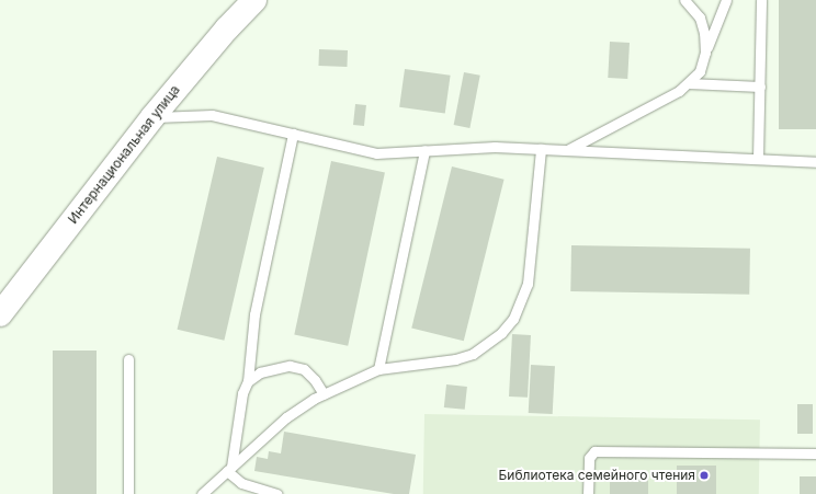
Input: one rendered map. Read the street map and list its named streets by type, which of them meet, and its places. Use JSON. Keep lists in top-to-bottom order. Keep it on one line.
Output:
{"streets":{"street":["Интернациональная улица"]},"places":["Библиотека семейного чтения"]}
